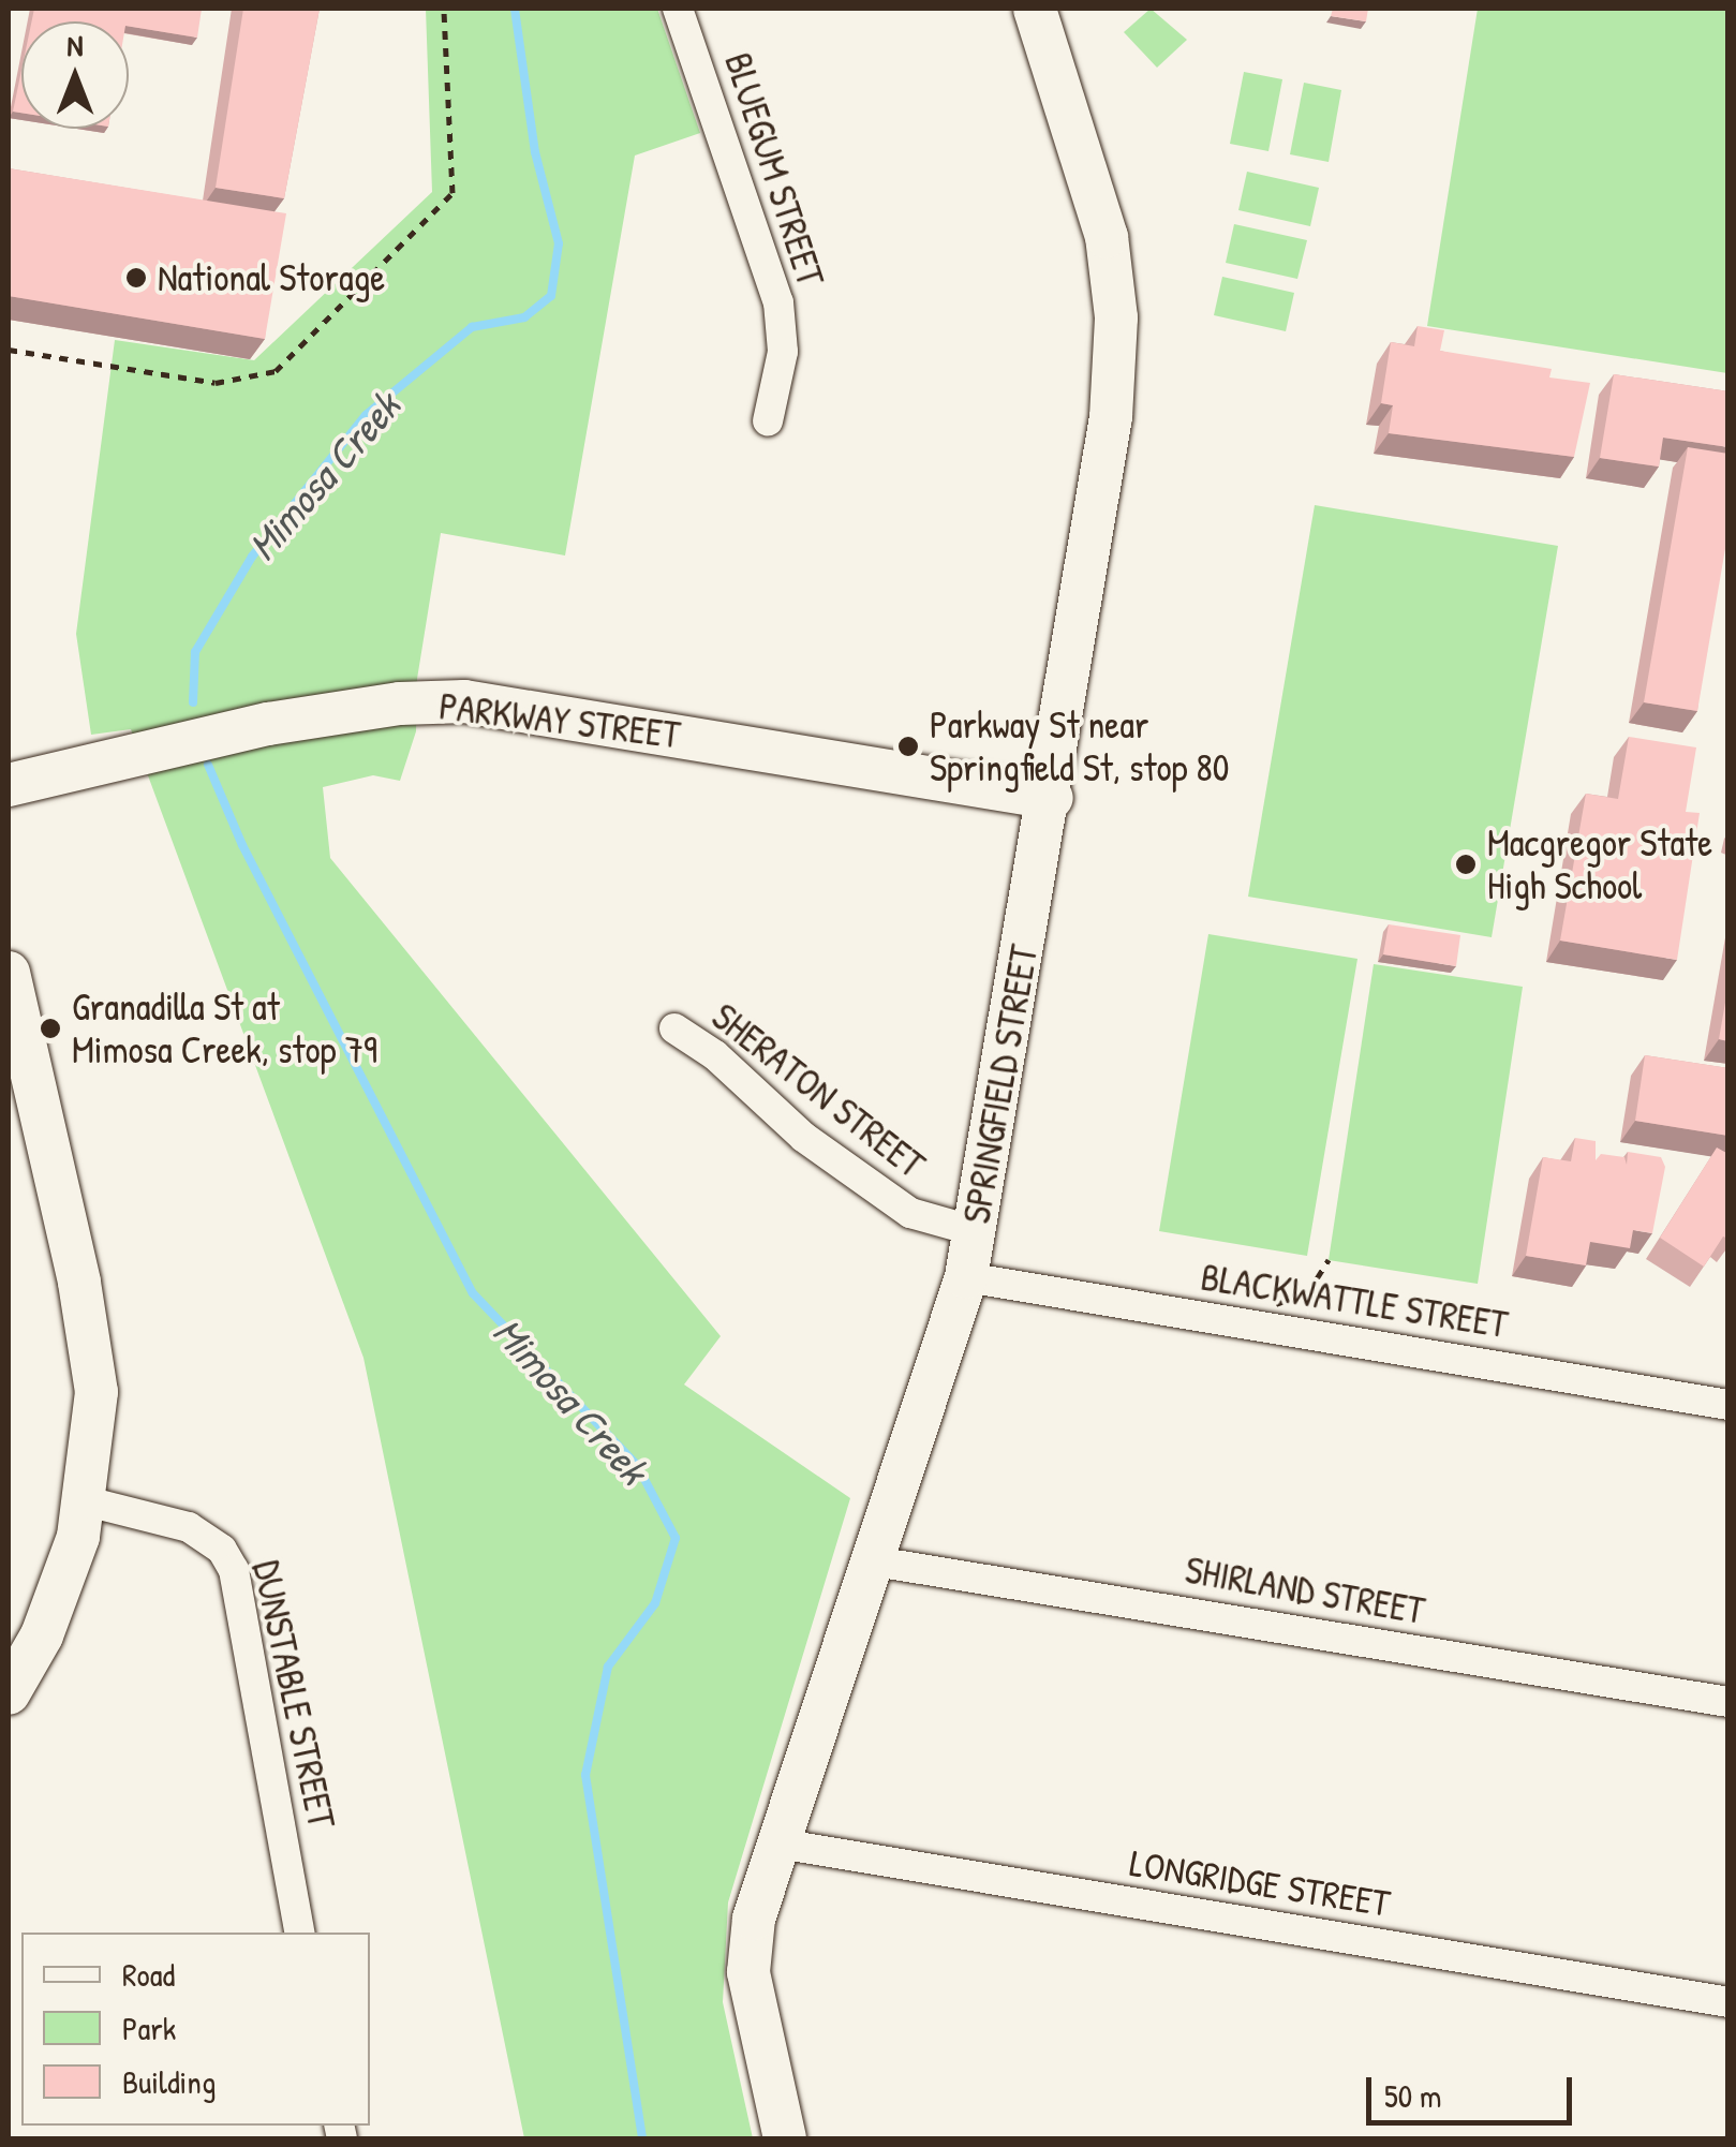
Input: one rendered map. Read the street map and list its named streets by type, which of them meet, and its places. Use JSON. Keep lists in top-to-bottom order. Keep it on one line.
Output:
{"streets":{"street":["BLUEGUM STREET","PARKWAY STREET","SPRINGFIELD STREET","SHERATON STREET","BLACKWATTLE STREET","SHIRLAND STREET","DUNSTABLE STREET","LONGRIDGE STREET"]},"crossings":[["PARKWAY STREET","SPRINGFIELD STREET"],["SPRINGFIELD STREET","SHERATON STREET"],["SPRINGFIELD STREET","BLACKWATTLE STREET"],["SPRINGFIELD STREET","SHIRLAND STREET"],["SPRINGFIELD STREET","LONGRIDGE STREET"]],"water":["Mimosa Creek"],"places":["National Storage","Parkway St near Springfield St, stop 80","Macgregor State High School","Granadilla St at Mimosa Creek, stop 79"],"legend":["Road","Park","Building"],"scale_bar":"50 m","north":"top"}
